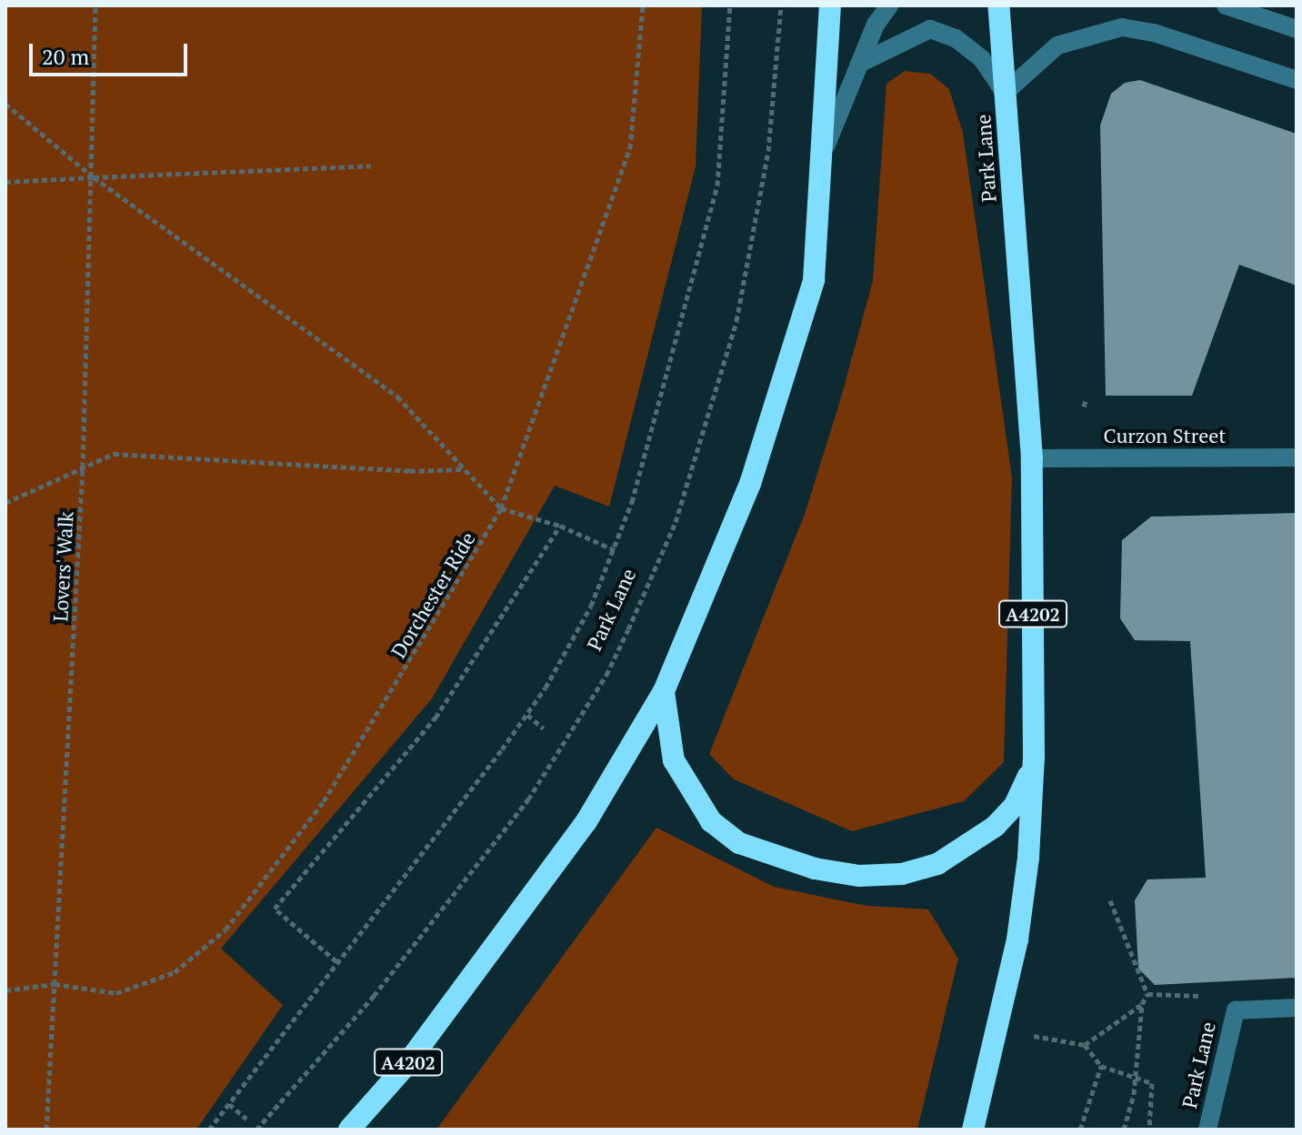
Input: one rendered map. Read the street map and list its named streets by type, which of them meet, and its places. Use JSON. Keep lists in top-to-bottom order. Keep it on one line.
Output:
{"streets":{"highway":["Park Lane","A4202"],"street":["Curzon Street"],"path":["Lovers' Walk","Dorchester Ride"]},"crossings":[["Park Lane","Curzon Street"],["Park Lane","A4202"],["Lovers' Walk","Dorchester Ride"]],"scale_bar":"20 m"}
